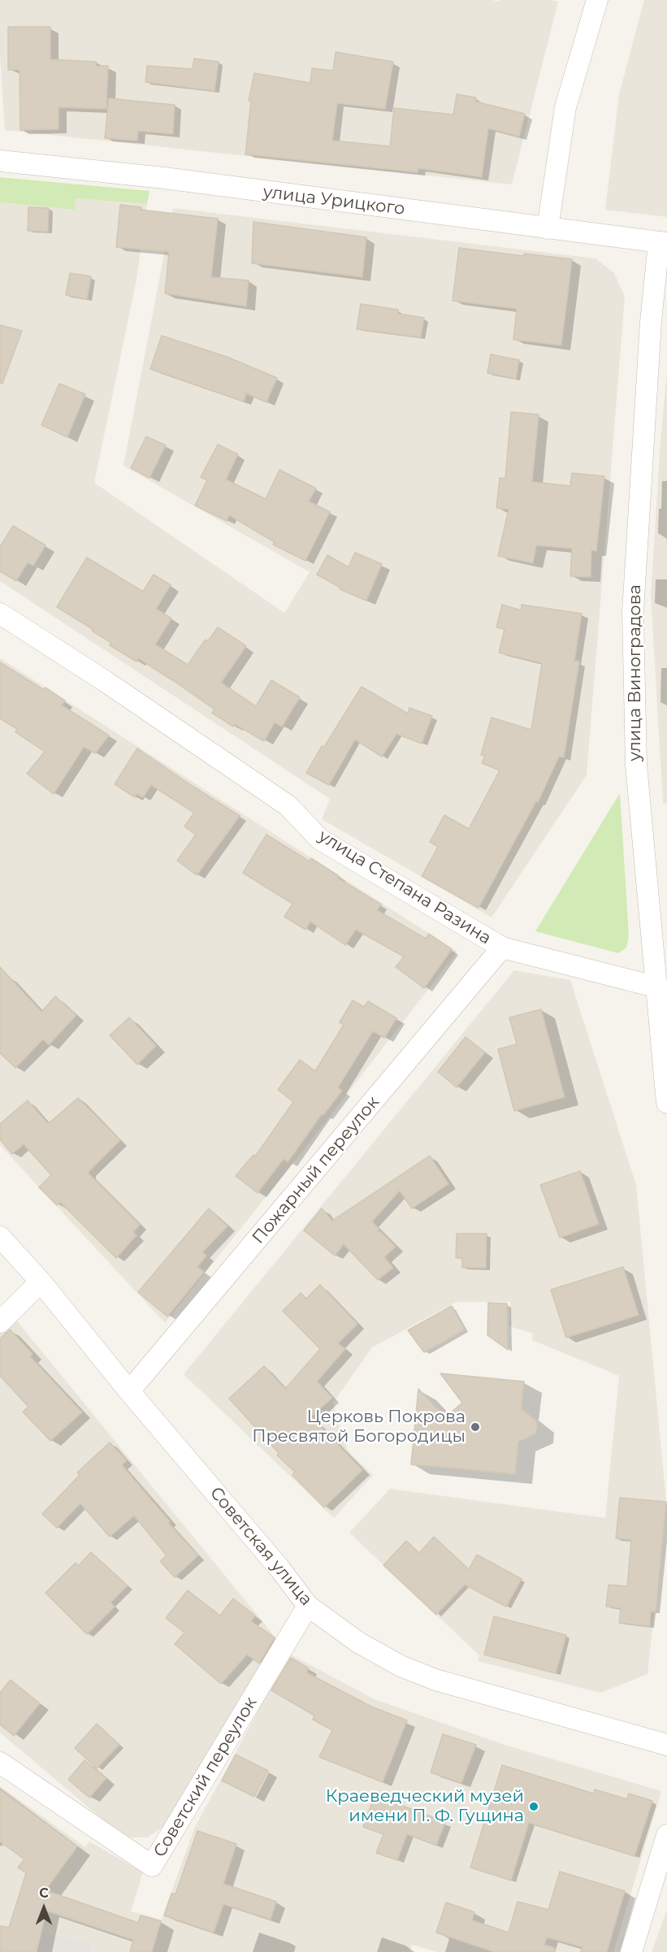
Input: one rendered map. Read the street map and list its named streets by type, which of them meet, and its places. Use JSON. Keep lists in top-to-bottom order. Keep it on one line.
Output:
{"streets":{"street":["улица Урицкого","улица Виноградова","улица Степана Разина","Пожарный переулок","Советская улица","Советский переулок"]},"crossings":[["улица Урицкого","улица Виноградова"],["улица Виноградова","улица Степана Разина"],["улица Степана Разина","Пожарный переулок"],["Пожарный переулок","Советская улица"],["Советская улица","Советский переулок"]],"places":["Церковь Покрова Пресвятой Богородицы","Краеведческий музей имени П. Ф. Гущина"],"north":"top"}
